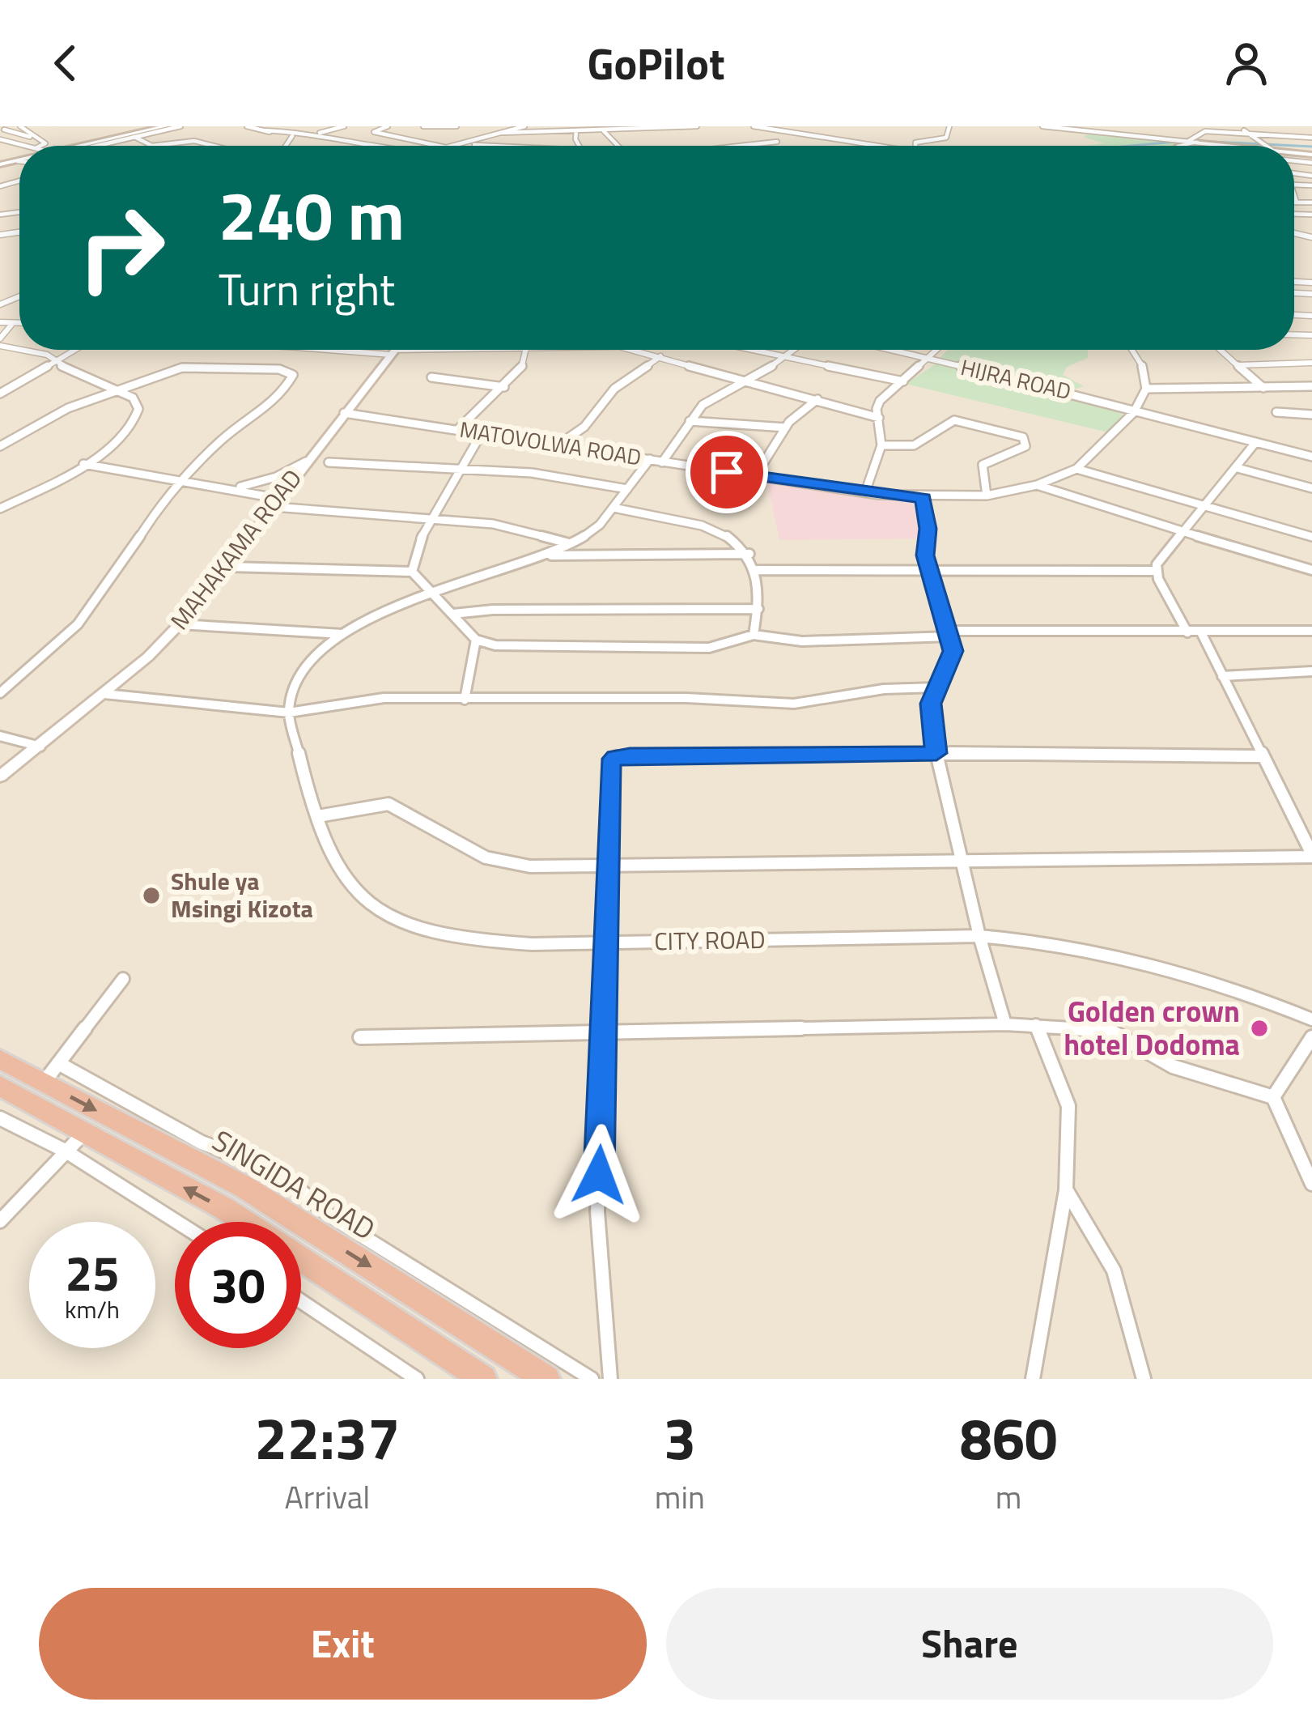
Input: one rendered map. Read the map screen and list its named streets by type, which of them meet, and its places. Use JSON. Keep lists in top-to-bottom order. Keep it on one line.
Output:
{"streets":{"highway":["SINGIDA ROAD"],"street":["HIJRA ROAD","MATOVOLWA ROAD","MAHAKAMA ROAD","CITY ROAD"]},"crossings":[["HIJRA ROAD","MATOVOLWA ROAD"],["MATOVOLWA ROAD","MAHAKAMA ROAD"]],"places":["Shule ya Msingi Kizota","Golden crown hotel Dodoma"],"page":{"header":"GoPilot","turn":["240 m","Turn right"],"speed":"25 km/h","limit":"30","eta":["22:37","Arrival","3","min","860","m"],"buttons":["Exit","Share"]}}
